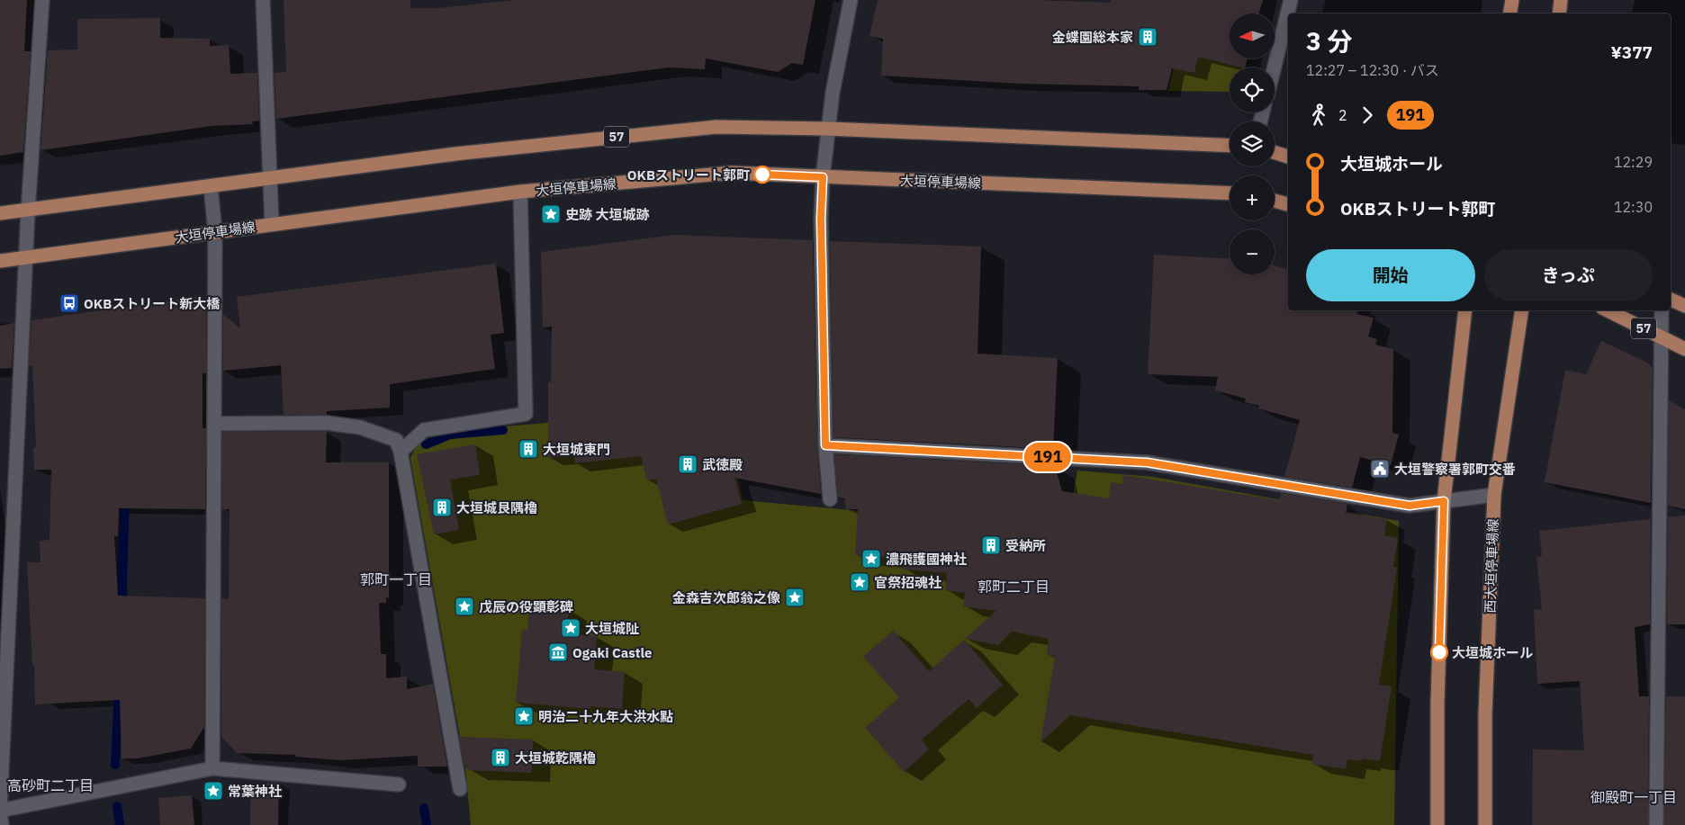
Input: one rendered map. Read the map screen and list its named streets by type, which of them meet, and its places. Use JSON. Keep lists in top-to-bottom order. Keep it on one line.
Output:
{"streets":{"main road":["57","大垣停車場線","西大垣停車場線"]},"districts":["郭町一丁目","郭町二丁目","高砂町二丁目","御殿町一丁目"],"places":{"building":["金蝶園総本家","大垣城東門","武徳殿","大垣城艮隅櫓","受納所","大垣城乾隅櫓"],"other":["OKBストリート郭町","大垣城ホール"],"place":["史跡 大垣城跡","濃飛護國神社","官祭招魂社","金森吉次郎翁之像","戊辰の役顕彰碑","大垣城阯","明治二十九年大洪水點","常葉神社"],"bus stop":["OKBストリート新大橋"],"public building":["大垣警察署郭町交番"],"museum":["Ogaki Castle"]},"lines":["bus line 191"],"north":"left","page":{"on_map":"191","map_buttons":["+","−"],"heading":["3 分","12:27 – 12:30 · バス","¥377"],"legs":["2","191"],"list":[{"name":"大垣城ホール","value":"12:29"},{"name":"OKBストリート郭町","value":"12:30"}],"buttons":["開始","きっぷ"]}}
